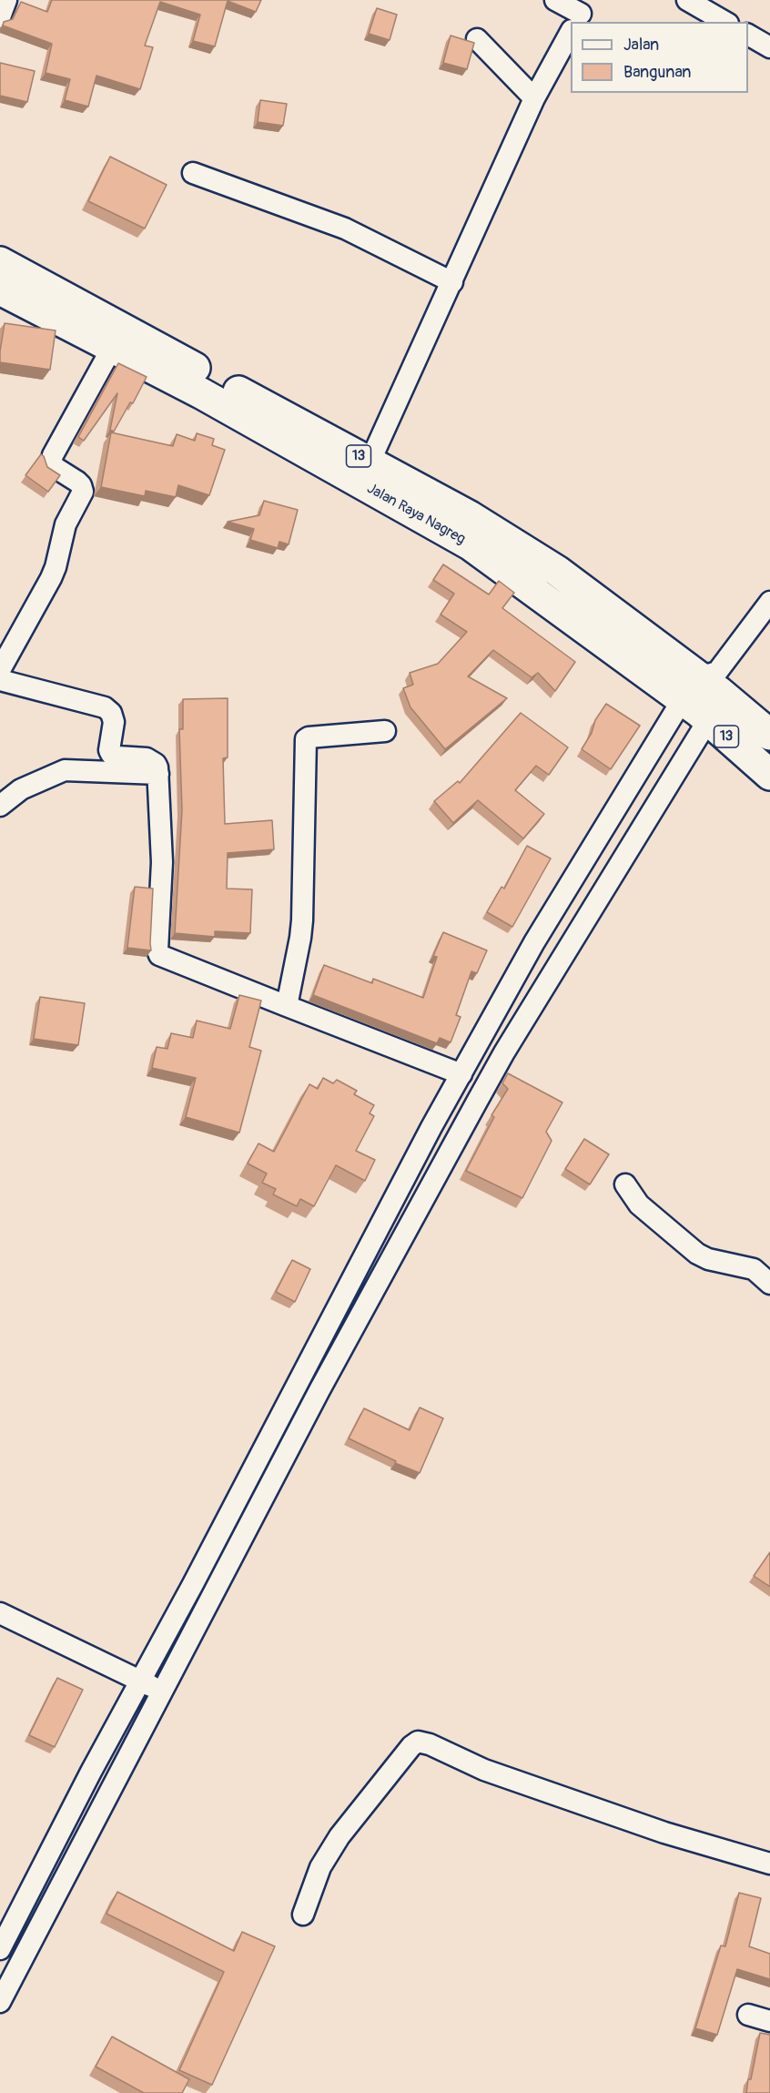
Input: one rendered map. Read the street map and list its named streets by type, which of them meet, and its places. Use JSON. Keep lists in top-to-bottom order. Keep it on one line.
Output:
{"streets":{"highway":["13","Jalan Raya Nagreg"]},"legend":["Jalan","Bangunan"]}
